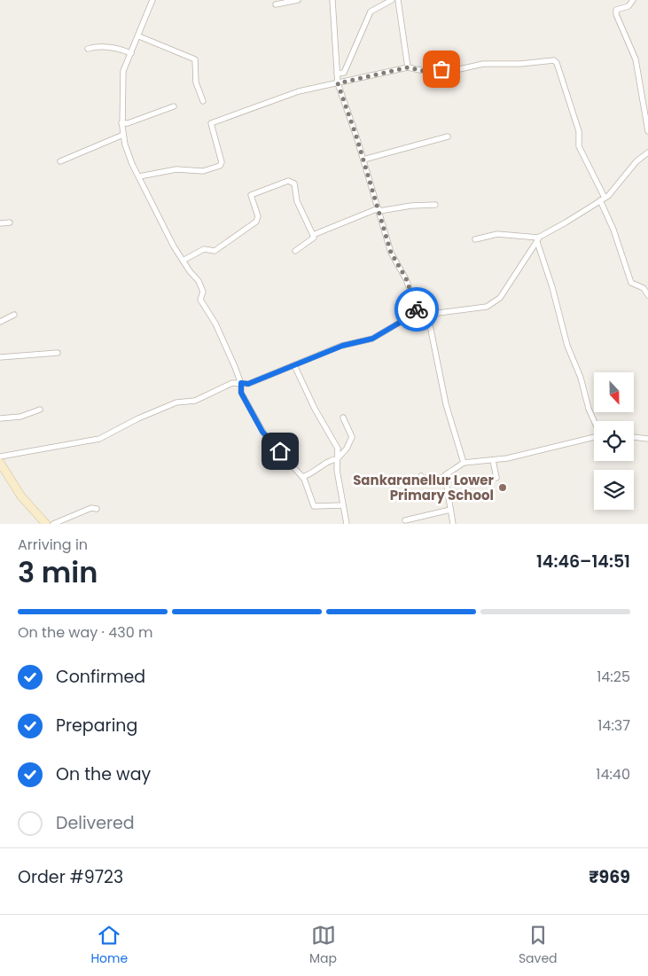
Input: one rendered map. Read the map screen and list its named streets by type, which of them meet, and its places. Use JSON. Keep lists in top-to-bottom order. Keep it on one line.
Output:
{"places":["Sankaranellur Lower Primary School"],"north":"bottom","page":{"heading":["3 min","Arriving in","14:46–14:51"],"panel":["Order #9723","₹969"],"bar":"On the way · 430 m","list":[["Confirmed","14:25"],["Preparing","14:37"],["On the way","14:40"],"Delivered"],"tabs":["Home","Map","Saved"]}}
